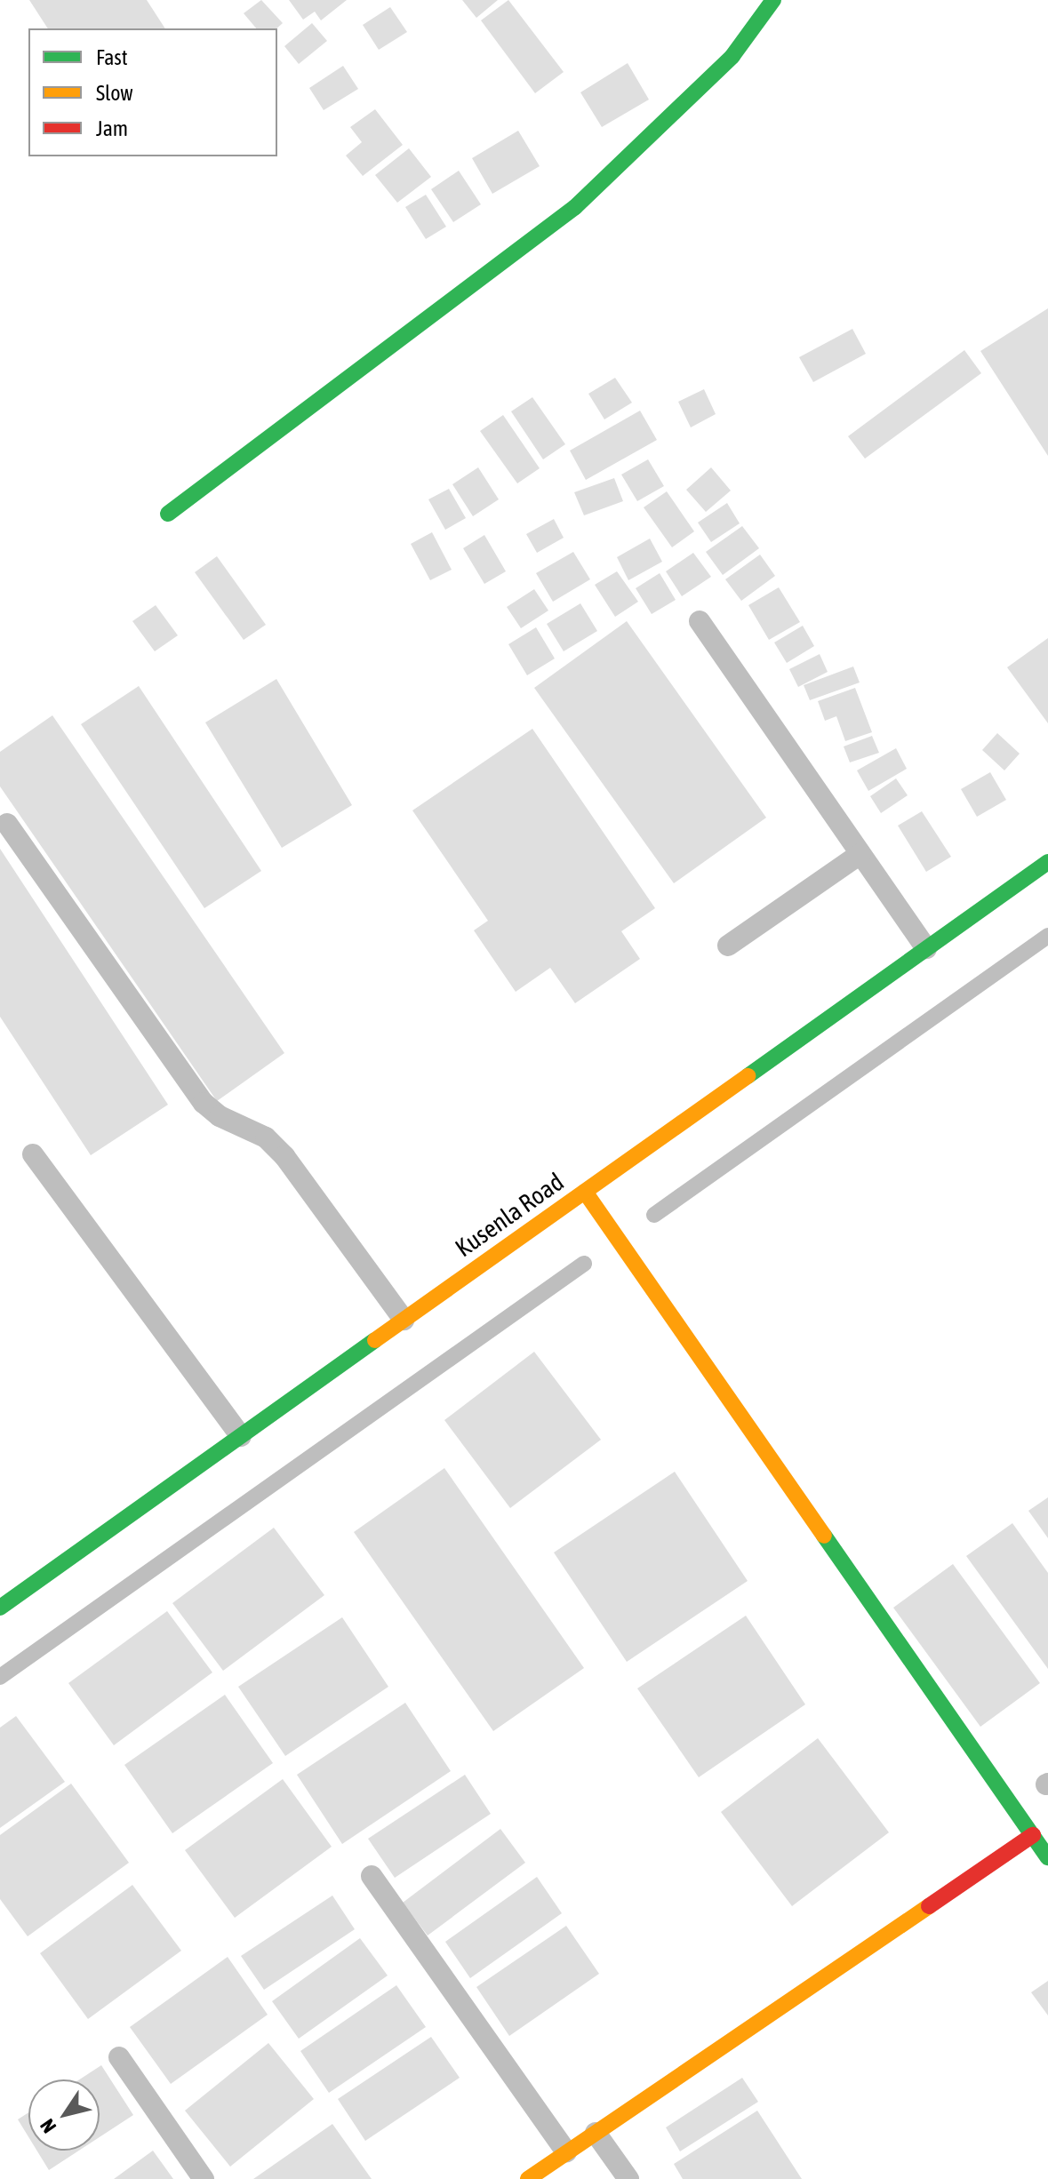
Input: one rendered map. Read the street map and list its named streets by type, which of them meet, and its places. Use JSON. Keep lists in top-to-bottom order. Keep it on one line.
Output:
{"streets":{"street":["Kusenla Road"]},"legend":["Fast","Slow","Jam"],"north":"bottom left"}
